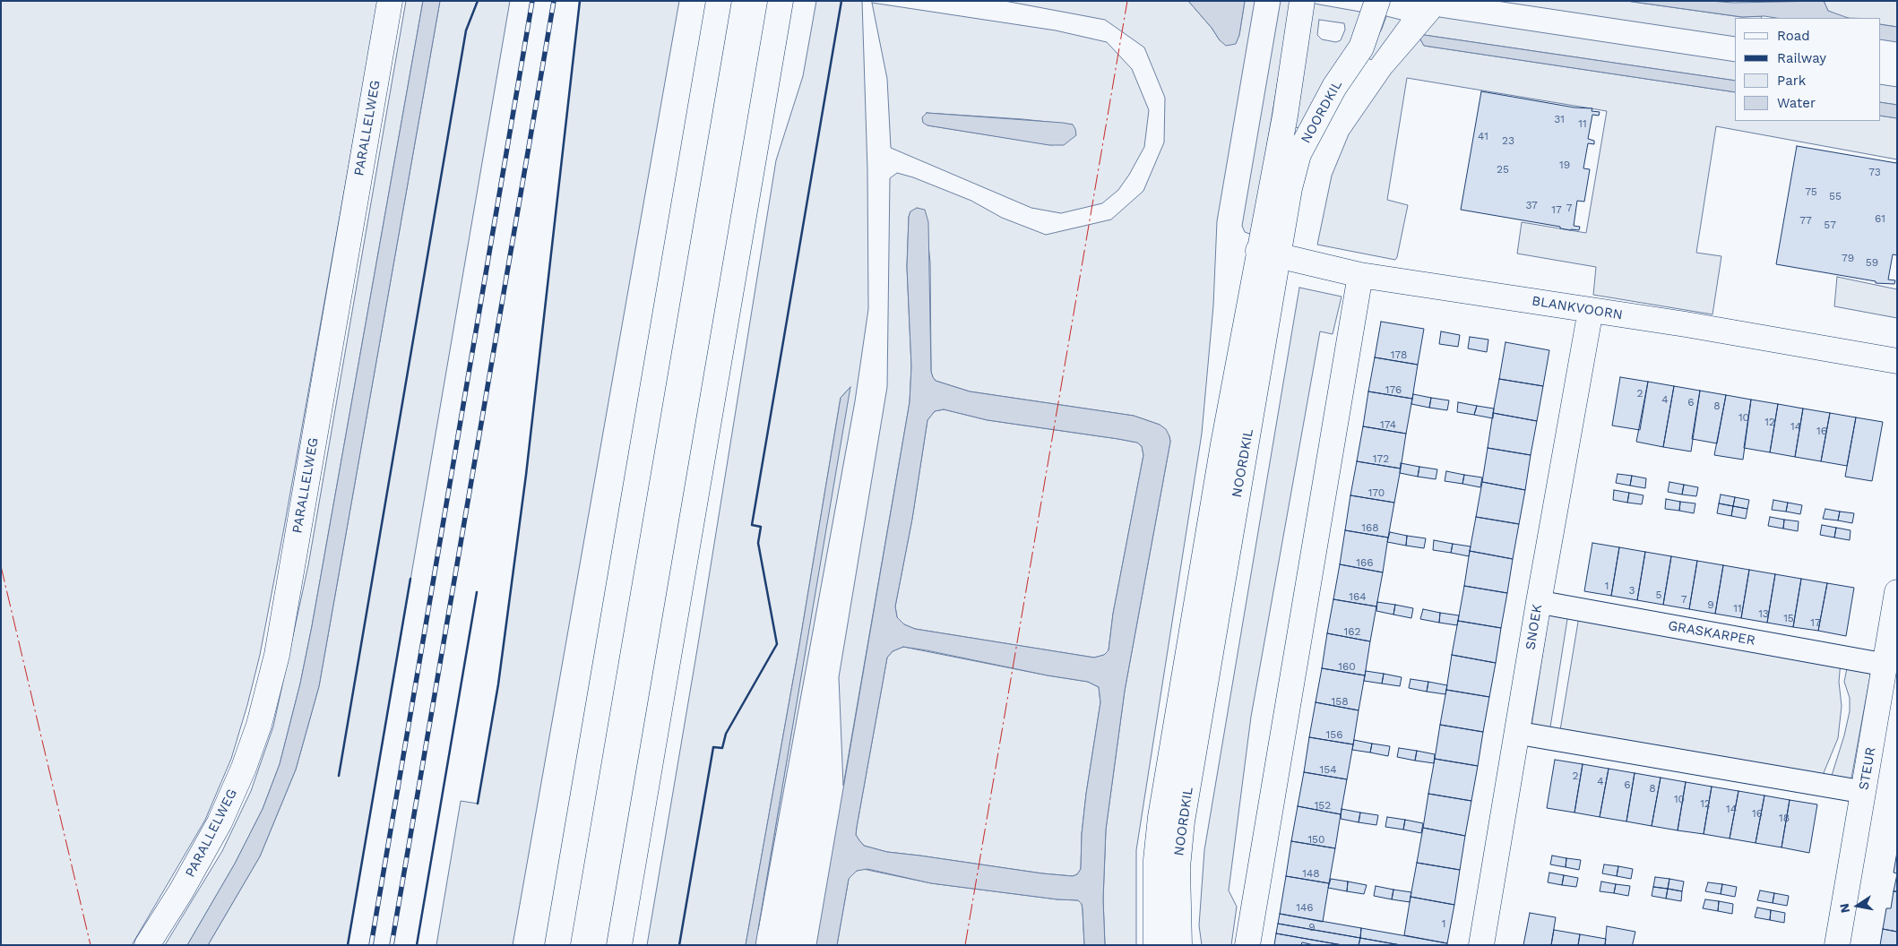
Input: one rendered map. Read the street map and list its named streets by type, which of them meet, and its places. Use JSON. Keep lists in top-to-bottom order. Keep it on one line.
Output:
{"streets":{"main road":["NOORDKIL","PARALLELWEG","BLANKVOORN","SNOEK","STEUR"],"street":["GRASKARPER"]},"crossings":[["NOORDKIL","BLANKVOORN"],["BLANKVOORN","SNOEK"],["SNOEK","GRASKARPER"],["GRASKARPER","STEUR"]],"house_numbers":["31","11","41","23","19","25","73","75","55","37","7","17","61","77","57","79","59","178","176","2","4","6","8","10","12","174","14","16","172","170","168","166","1","3","5","164","7","9","11","13","15","17","162","160","158","156","154","2","4","6","8","10","12","152","14","16","18","150","148","146","1","9"],"legend":["Road","Railway","Park","Water"],"north":"left"}
